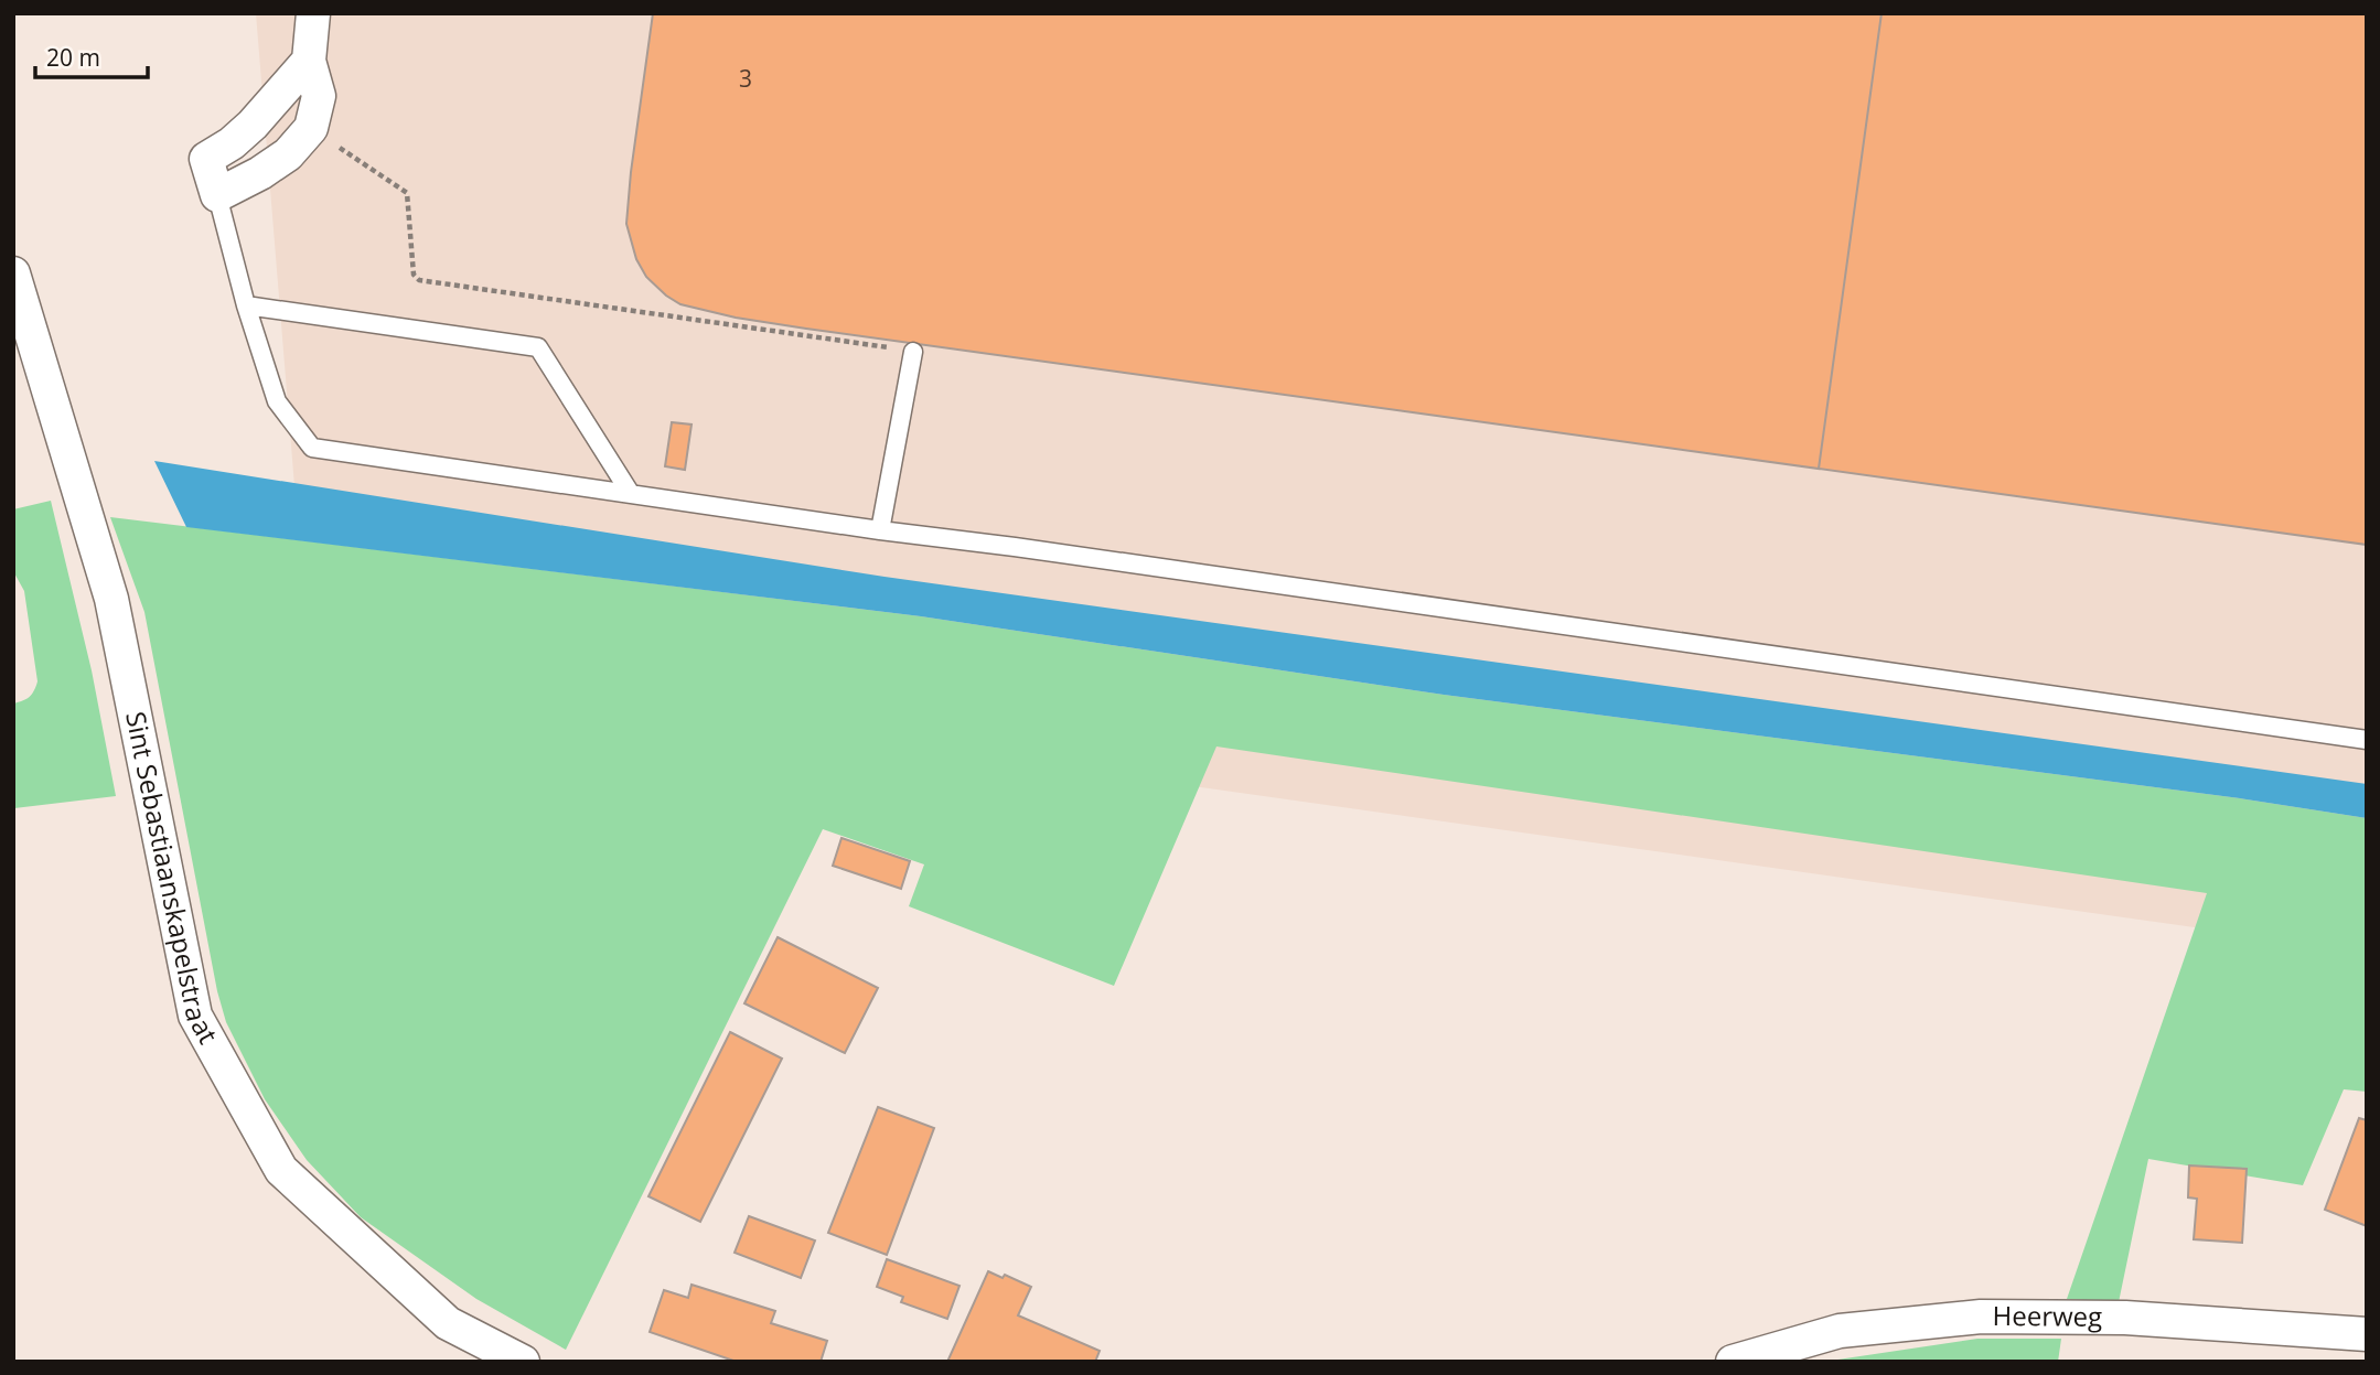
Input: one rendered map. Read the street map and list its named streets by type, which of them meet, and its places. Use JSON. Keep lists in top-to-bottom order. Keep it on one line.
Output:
{"streets":{"street":["Sint Sebastiaanskapelstraat","Heerweg"]},"house_numbers":["3"],"scale_bar":"20 m"}
